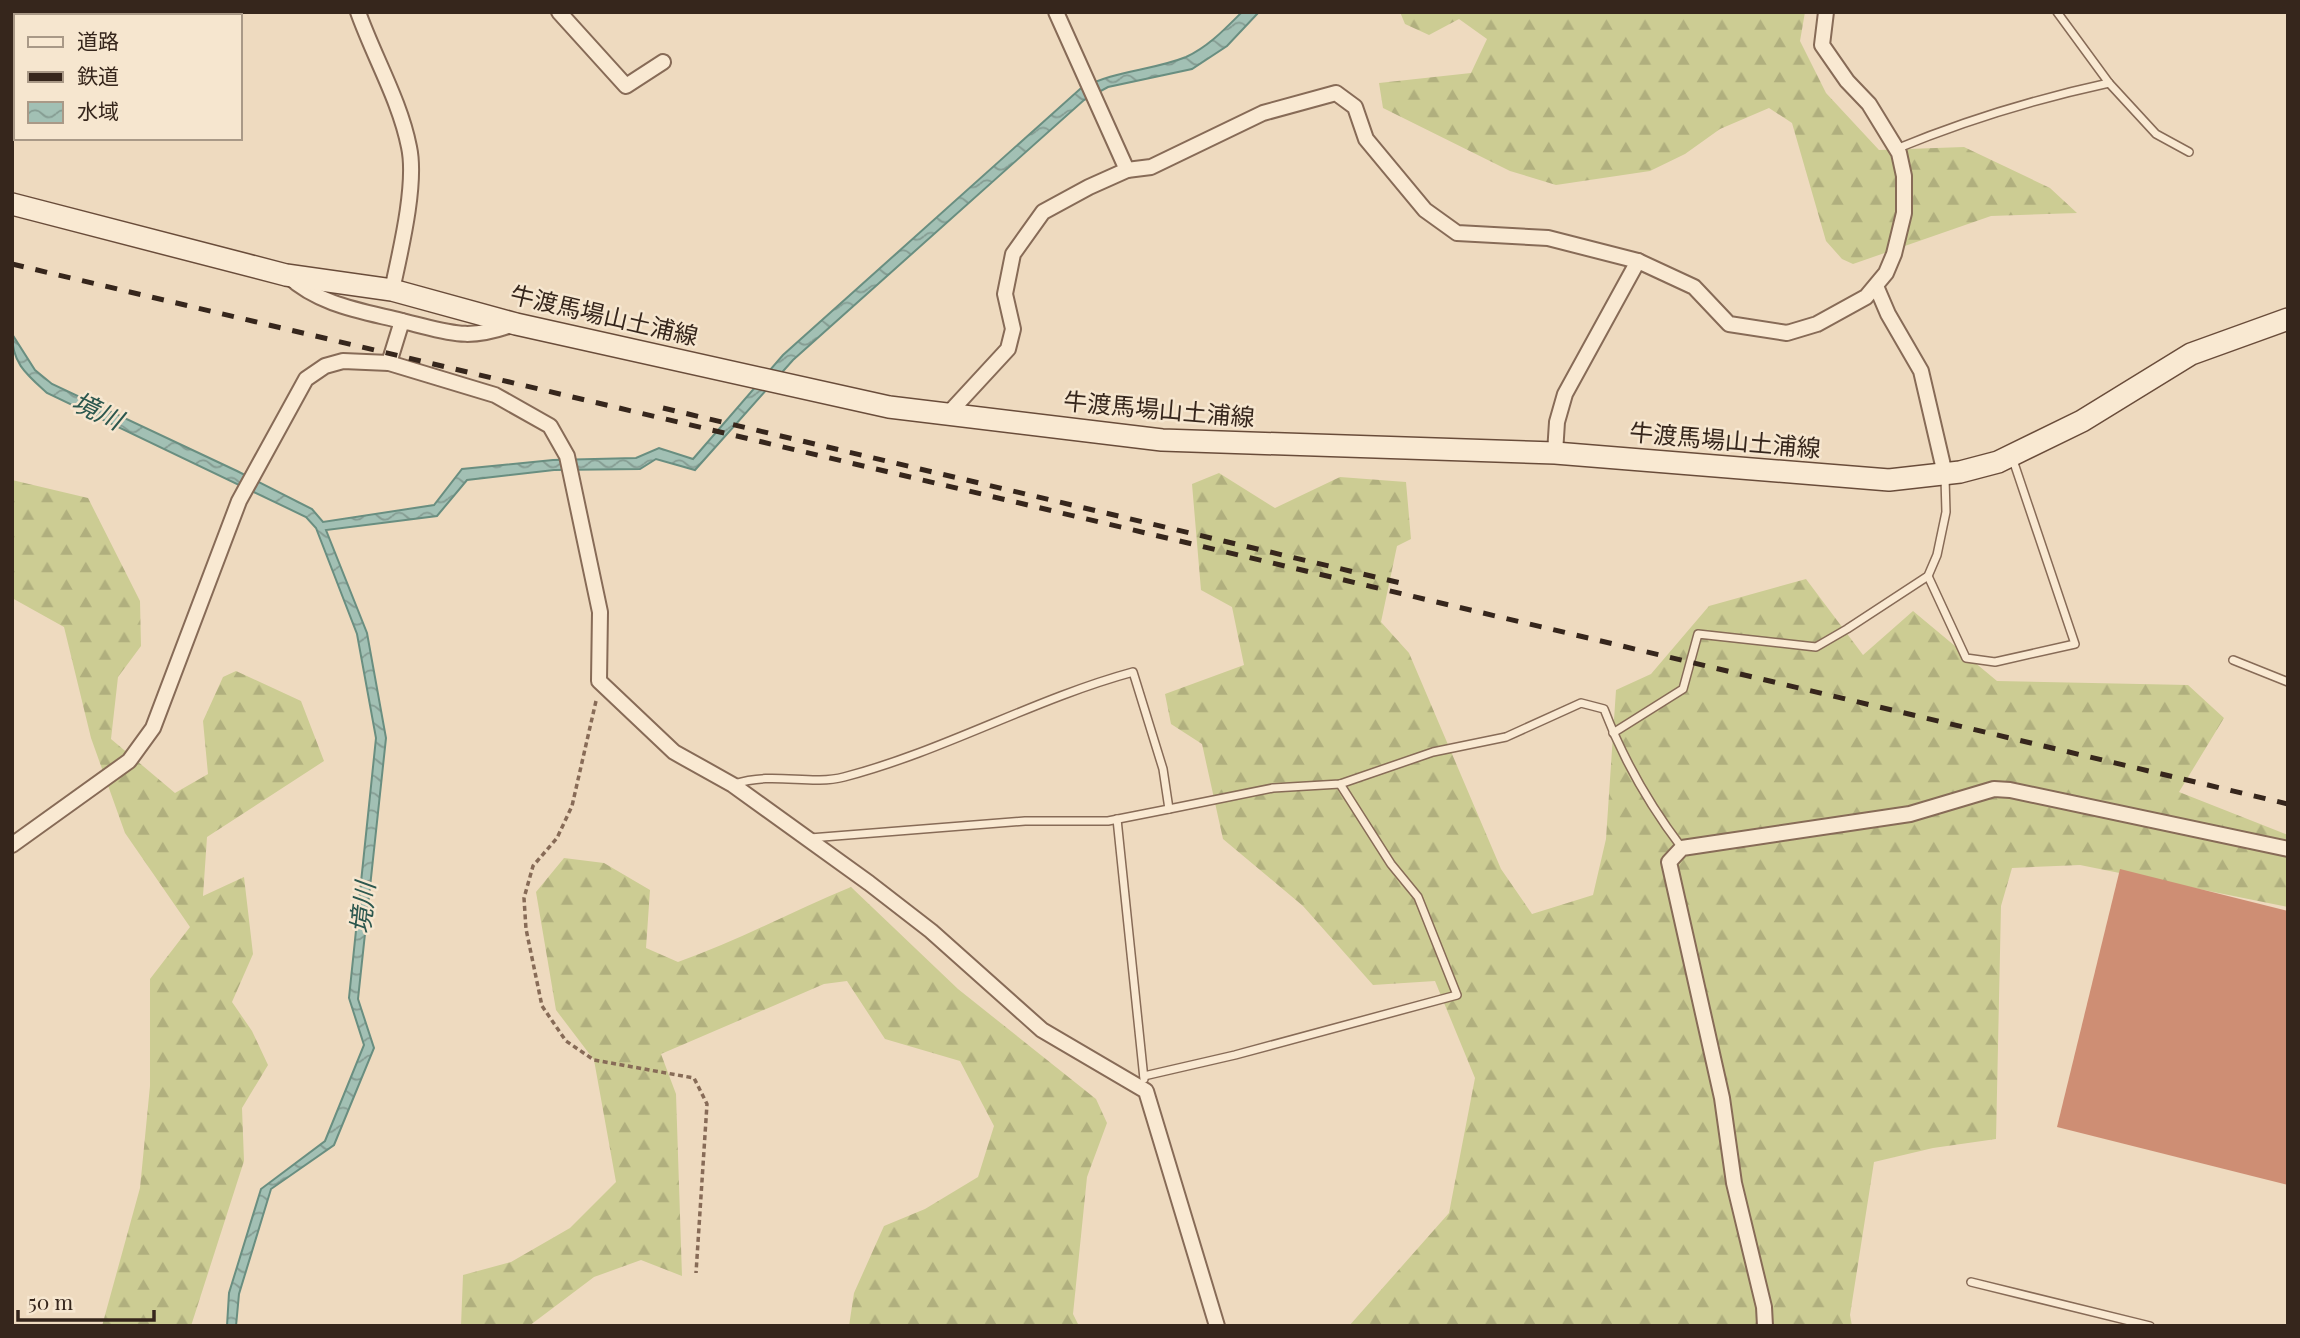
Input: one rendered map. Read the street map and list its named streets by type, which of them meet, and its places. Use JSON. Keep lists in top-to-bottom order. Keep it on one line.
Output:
{"streets":{"main road":["牛渡馬場山土浦線"]},"water":["境川"],"legend":["道路","鉄道","水域"],"scale_bar":"50 m"}
